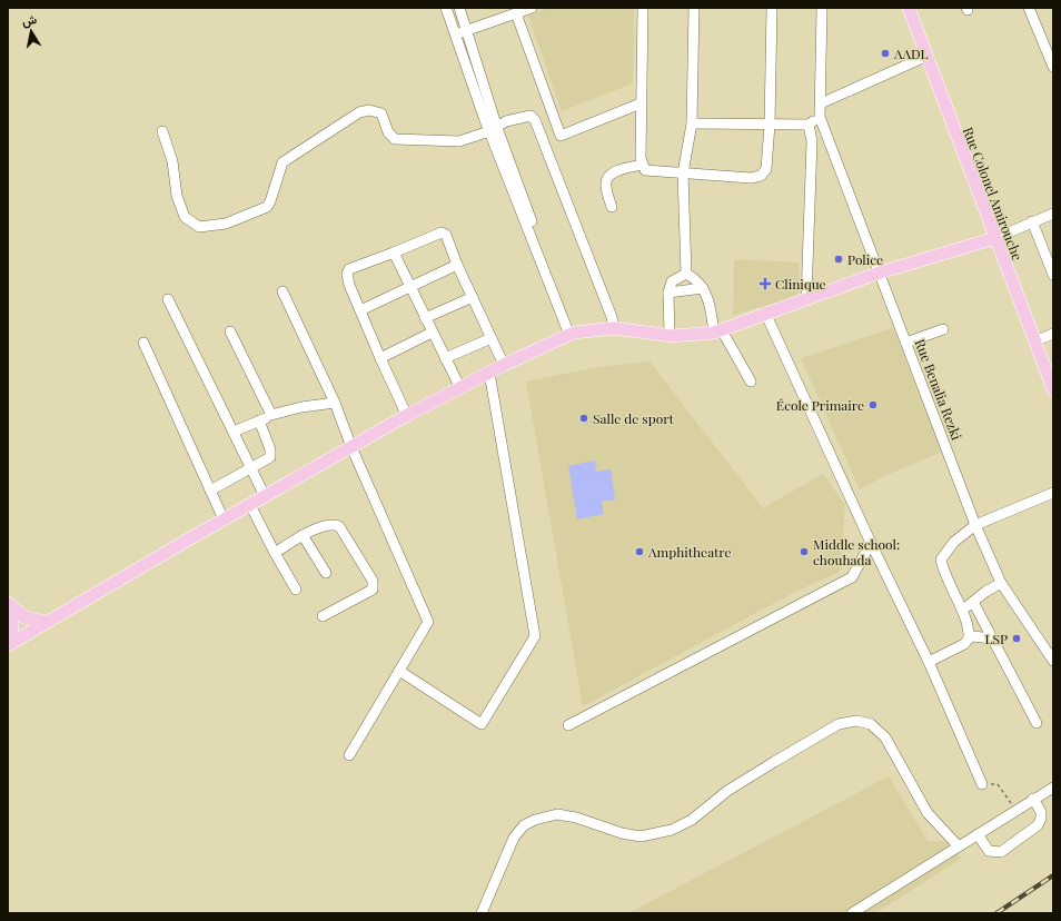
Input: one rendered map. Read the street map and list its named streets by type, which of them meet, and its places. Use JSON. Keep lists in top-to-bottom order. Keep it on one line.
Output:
{"streets":{"main road":["Rue Colonel Amirouche"],"street":["Rue Benalia Rezki"]},"places":{"other":["AADL","Police","École Primaire","Salle de sport","Amphitheatre","Middle school: chouhada","LSP"],"health":["Clinique"]},"north":"top"}
